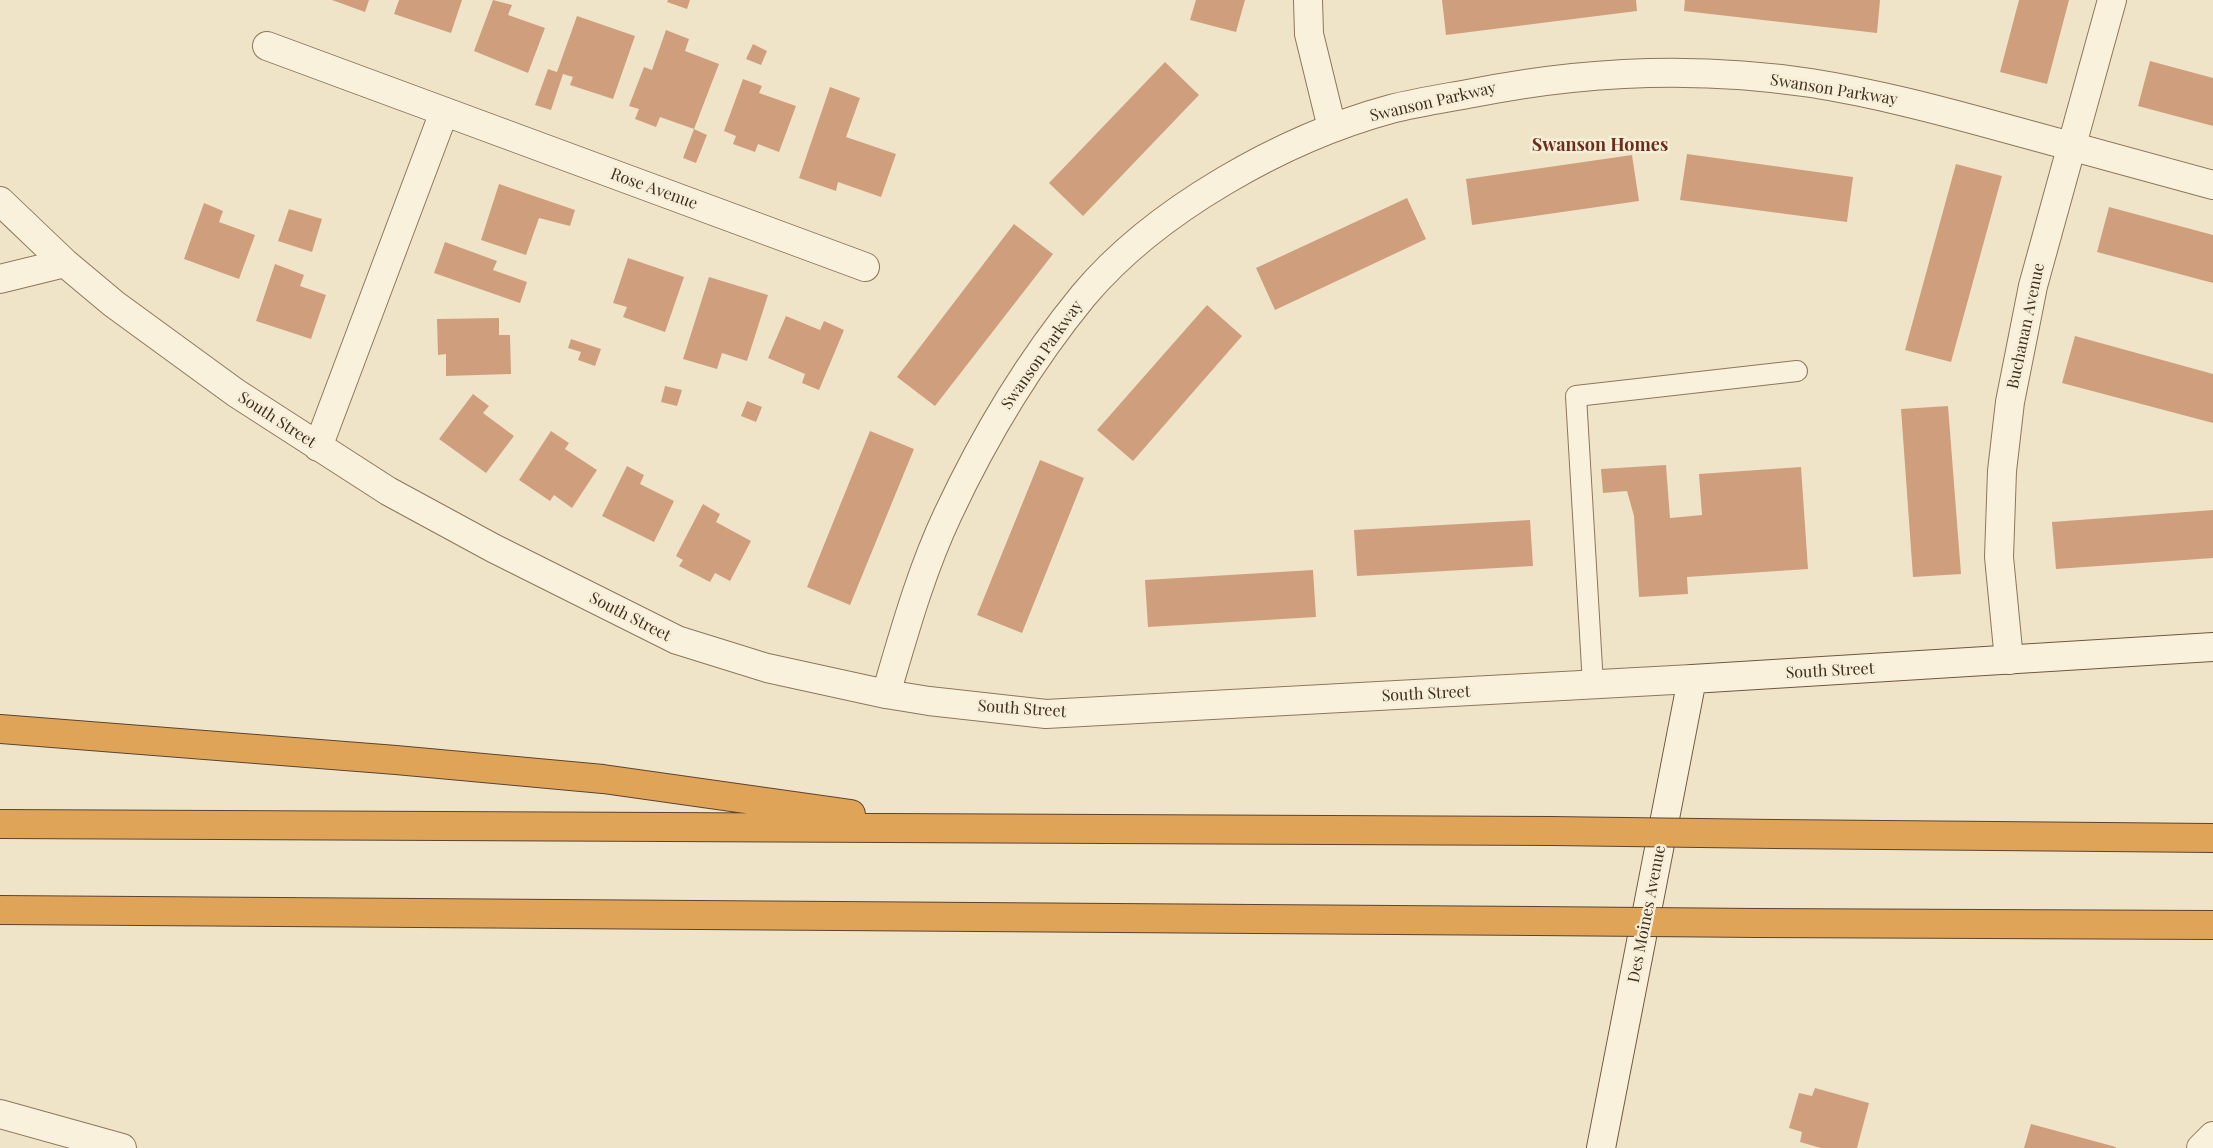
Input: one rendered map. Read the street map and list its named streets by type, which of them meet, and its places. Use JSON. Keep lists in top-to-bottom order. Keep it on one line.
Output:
{"streets":{"street":["Swanson Parkway","Rose Avenue","Buchanan Avenue","South Street","Des Moines Avenue"]},"crossings":[["Swanson Parkway","Buchanan Avenue"],["Swanson Parkway","South Street"],["Buchanan Avenue","South Street"],["South Street","Des Moines Avenue"]],"districts":["Swanson Homes"]}
